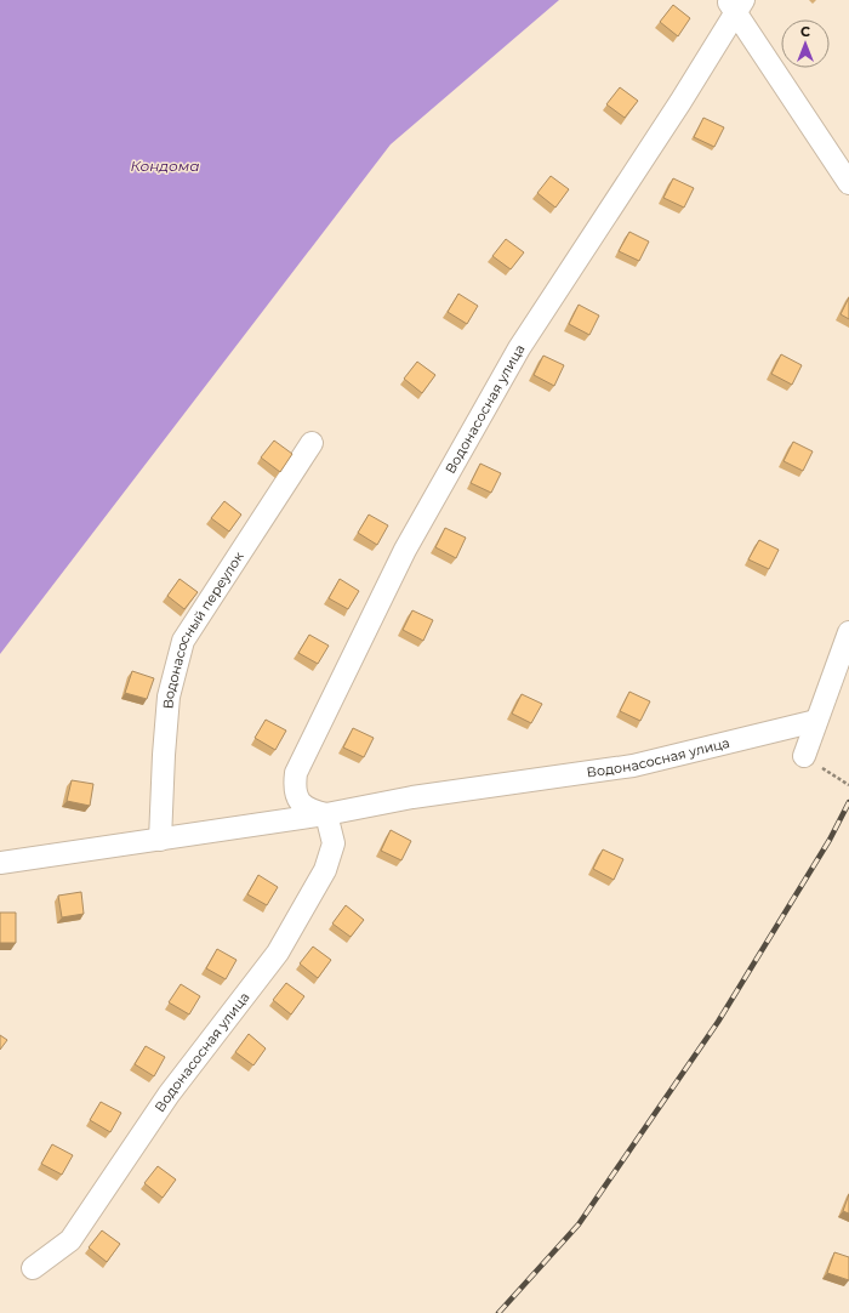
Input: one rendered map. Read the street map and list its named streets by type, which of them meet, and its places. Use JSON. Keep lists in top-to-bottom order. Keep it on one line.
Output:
{"streets":{"street":["Водонасосная улица","Водонасосный переулок"]},"water":["Кондома"],"north":"top"}
